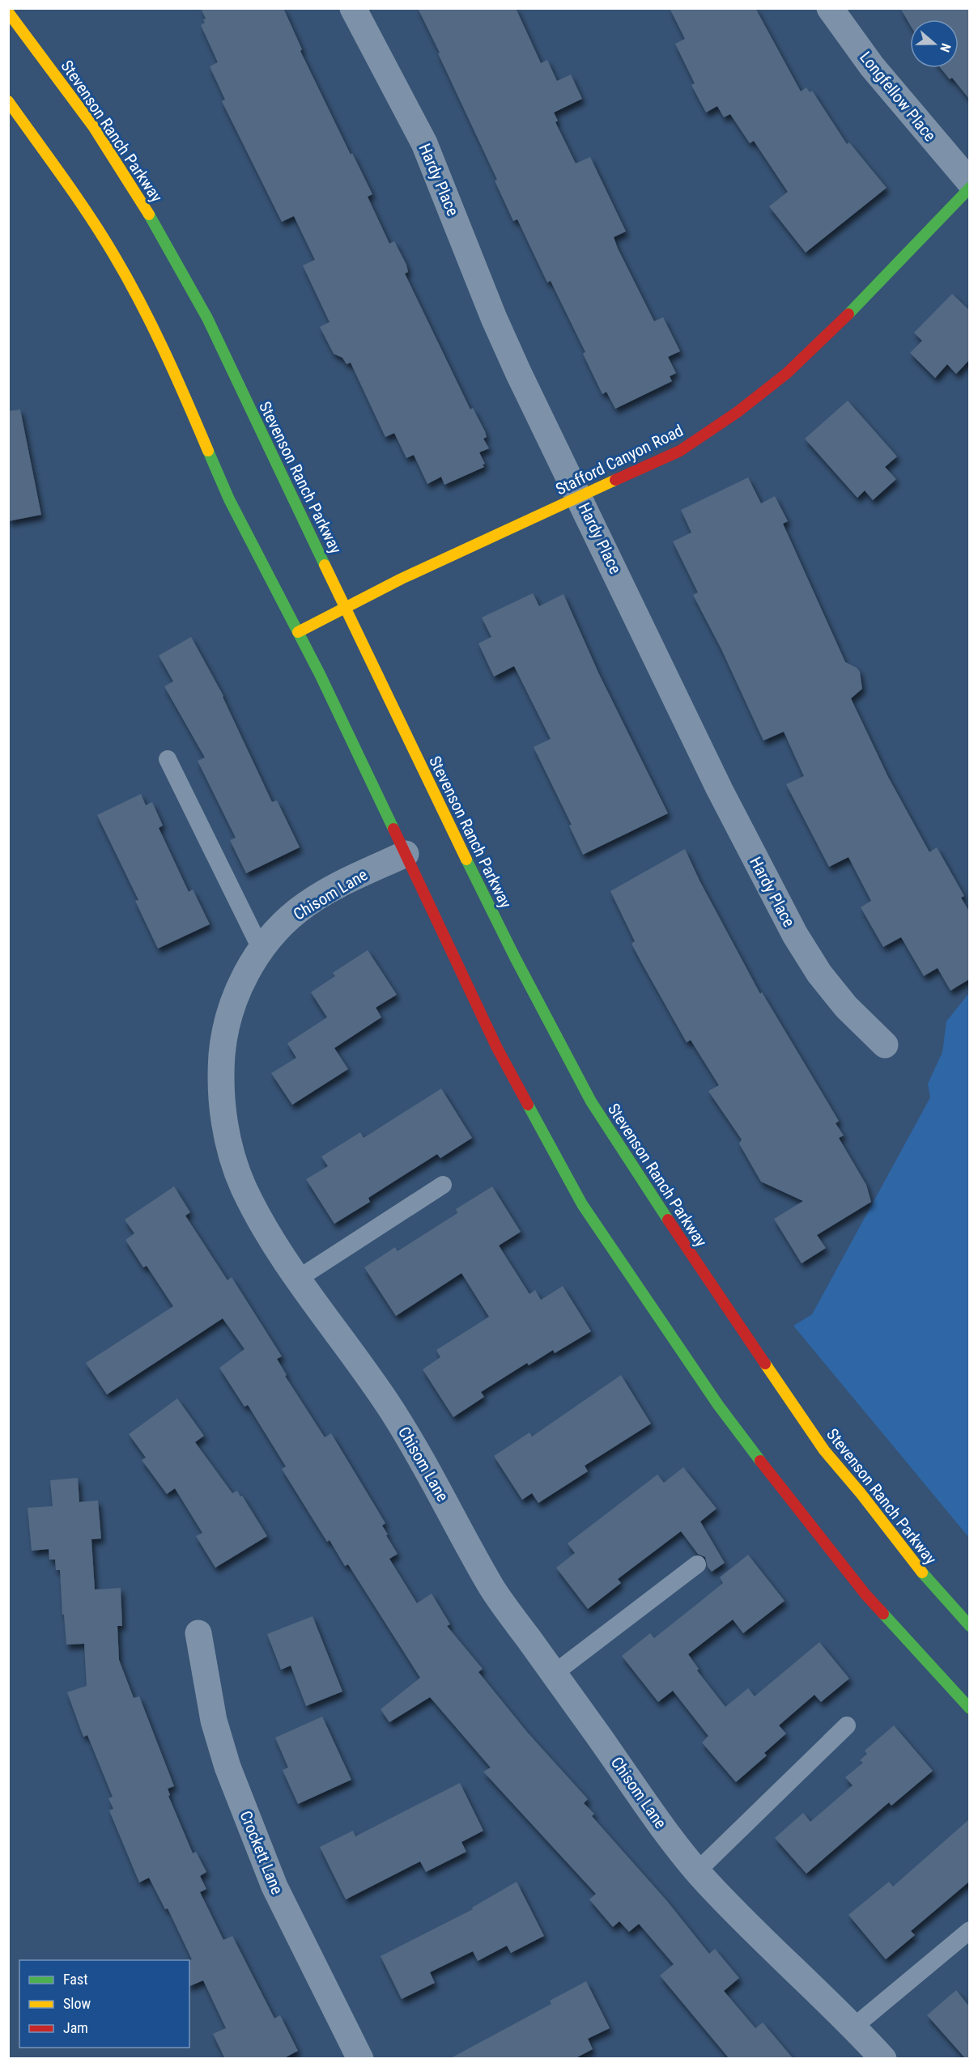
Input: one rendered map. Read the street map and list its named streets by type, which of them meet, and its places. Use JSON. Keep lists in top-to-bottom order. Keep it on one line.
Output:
{"streets":{"main road":["Stevenson Ranch Parkway","Stafford Canyon Road"],"street":["Longfellow Place","Hardy Place","Chisom Lane","Crockett Lane"]},"crossings":[["Stevenson Ranch Parkway","Stafford Canyon Road"],["Hardy Place","Stafford Canyon Road"]],"legend":["Fast","Slow","Jam"],"north":"right"}
